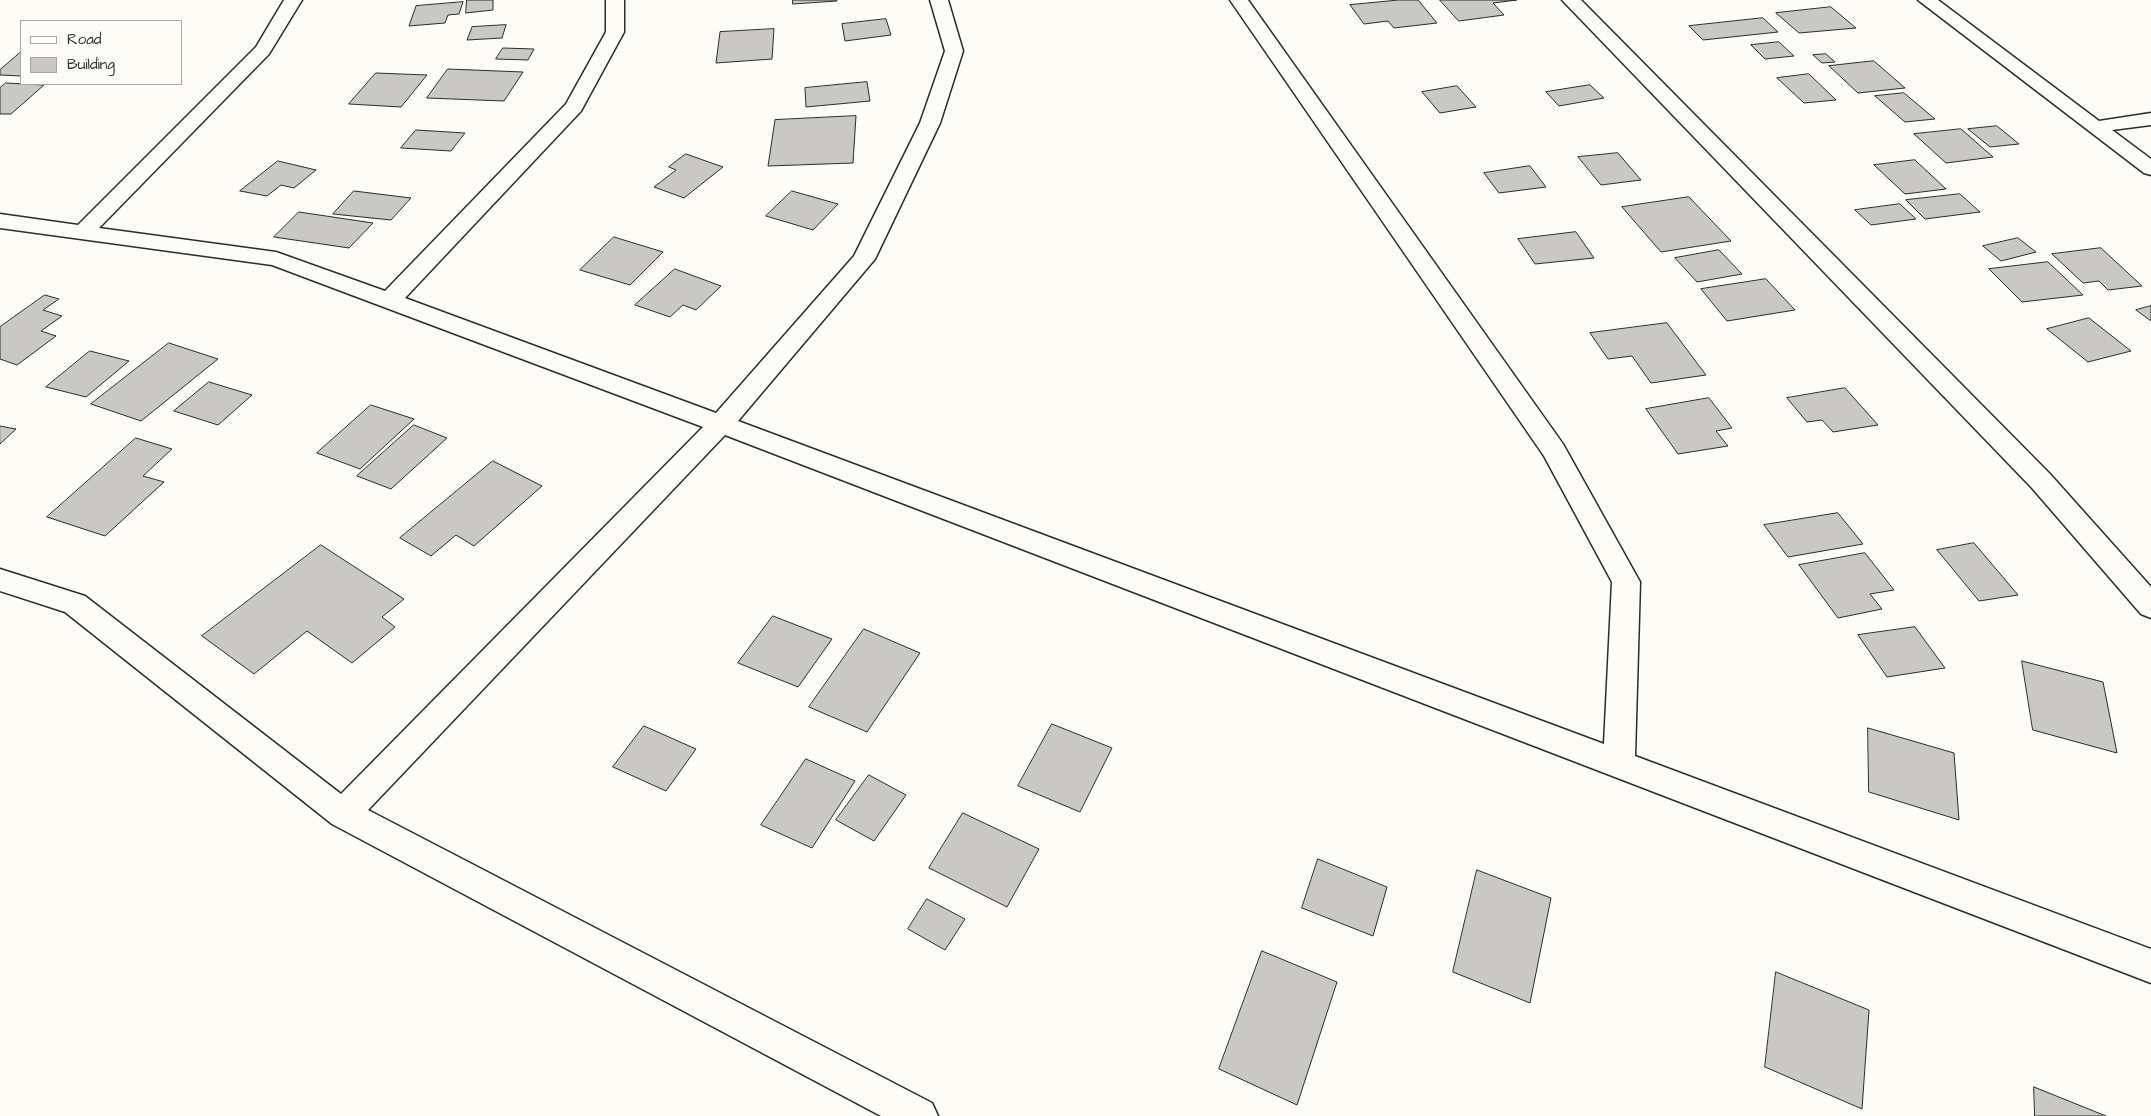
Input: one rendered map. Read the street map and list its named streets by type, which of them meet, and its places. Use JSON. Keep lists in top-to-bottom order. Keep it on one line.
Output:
{"legend":["Road","Building"]}
